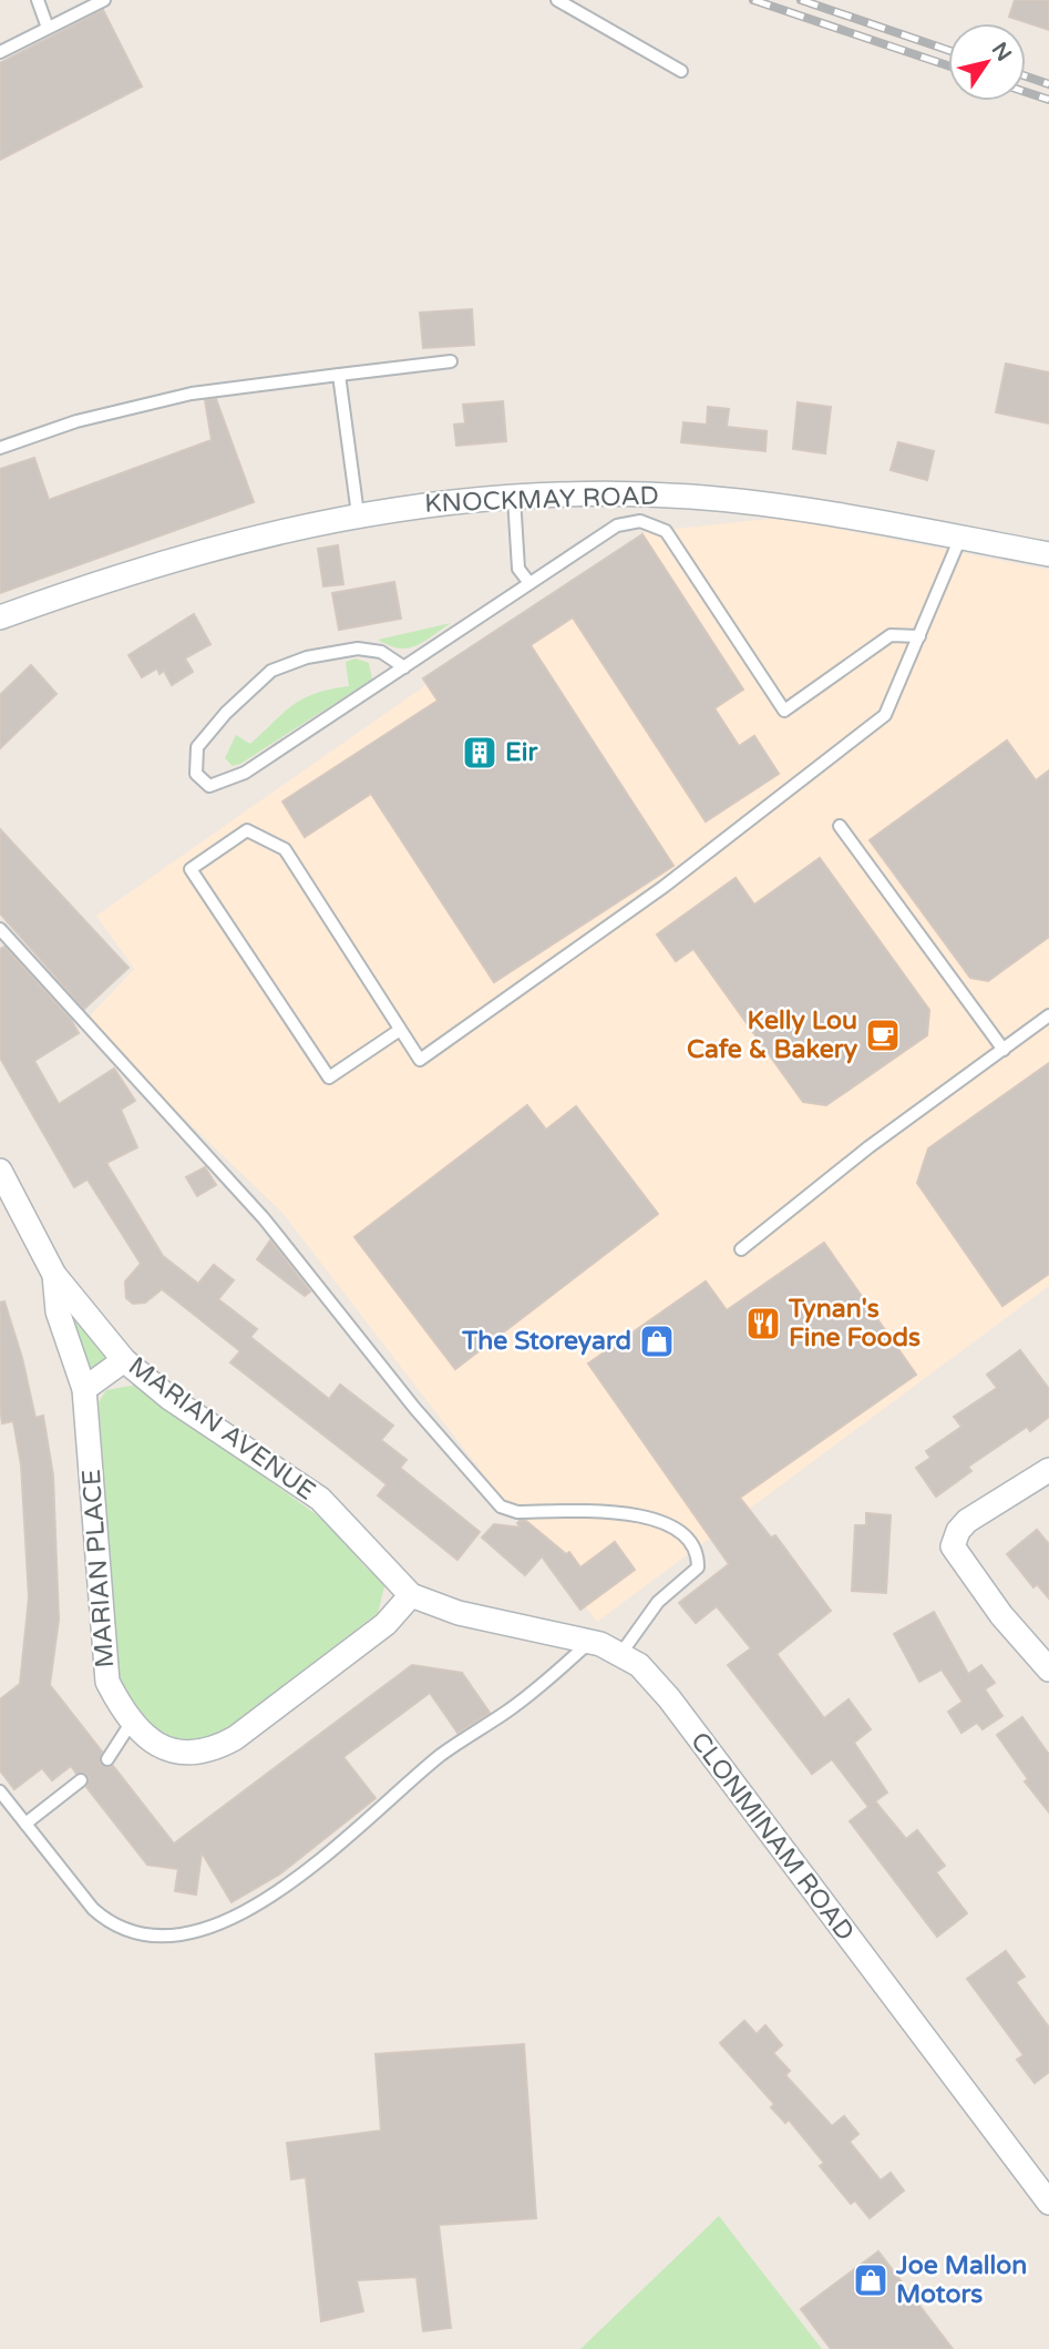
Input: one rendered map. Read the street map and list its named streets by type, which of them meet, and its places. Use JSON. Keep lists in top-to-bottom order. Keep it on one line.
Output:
{"streets":{"street":["KNOCKMAY ROAD","MARIAN AVENUE","MARIAN PLACE","CLONMINAM ROAD"]},"crossings":[["MARIAN AVENUE","MARIAN PLACE"],["MARIAN AVENUE","CLONMINAM ROAD"],["MARIAN PLACE","CLONMINAM ROAD"]],"places":{"building":["Eir"],"cafe":["Kelly Lou Cafe & Bakery"],"restaurant":["Tynan's Fine Foods"],"shop":["The Storeyard","Joe Mallon Motors"]},"north":"top right"}
